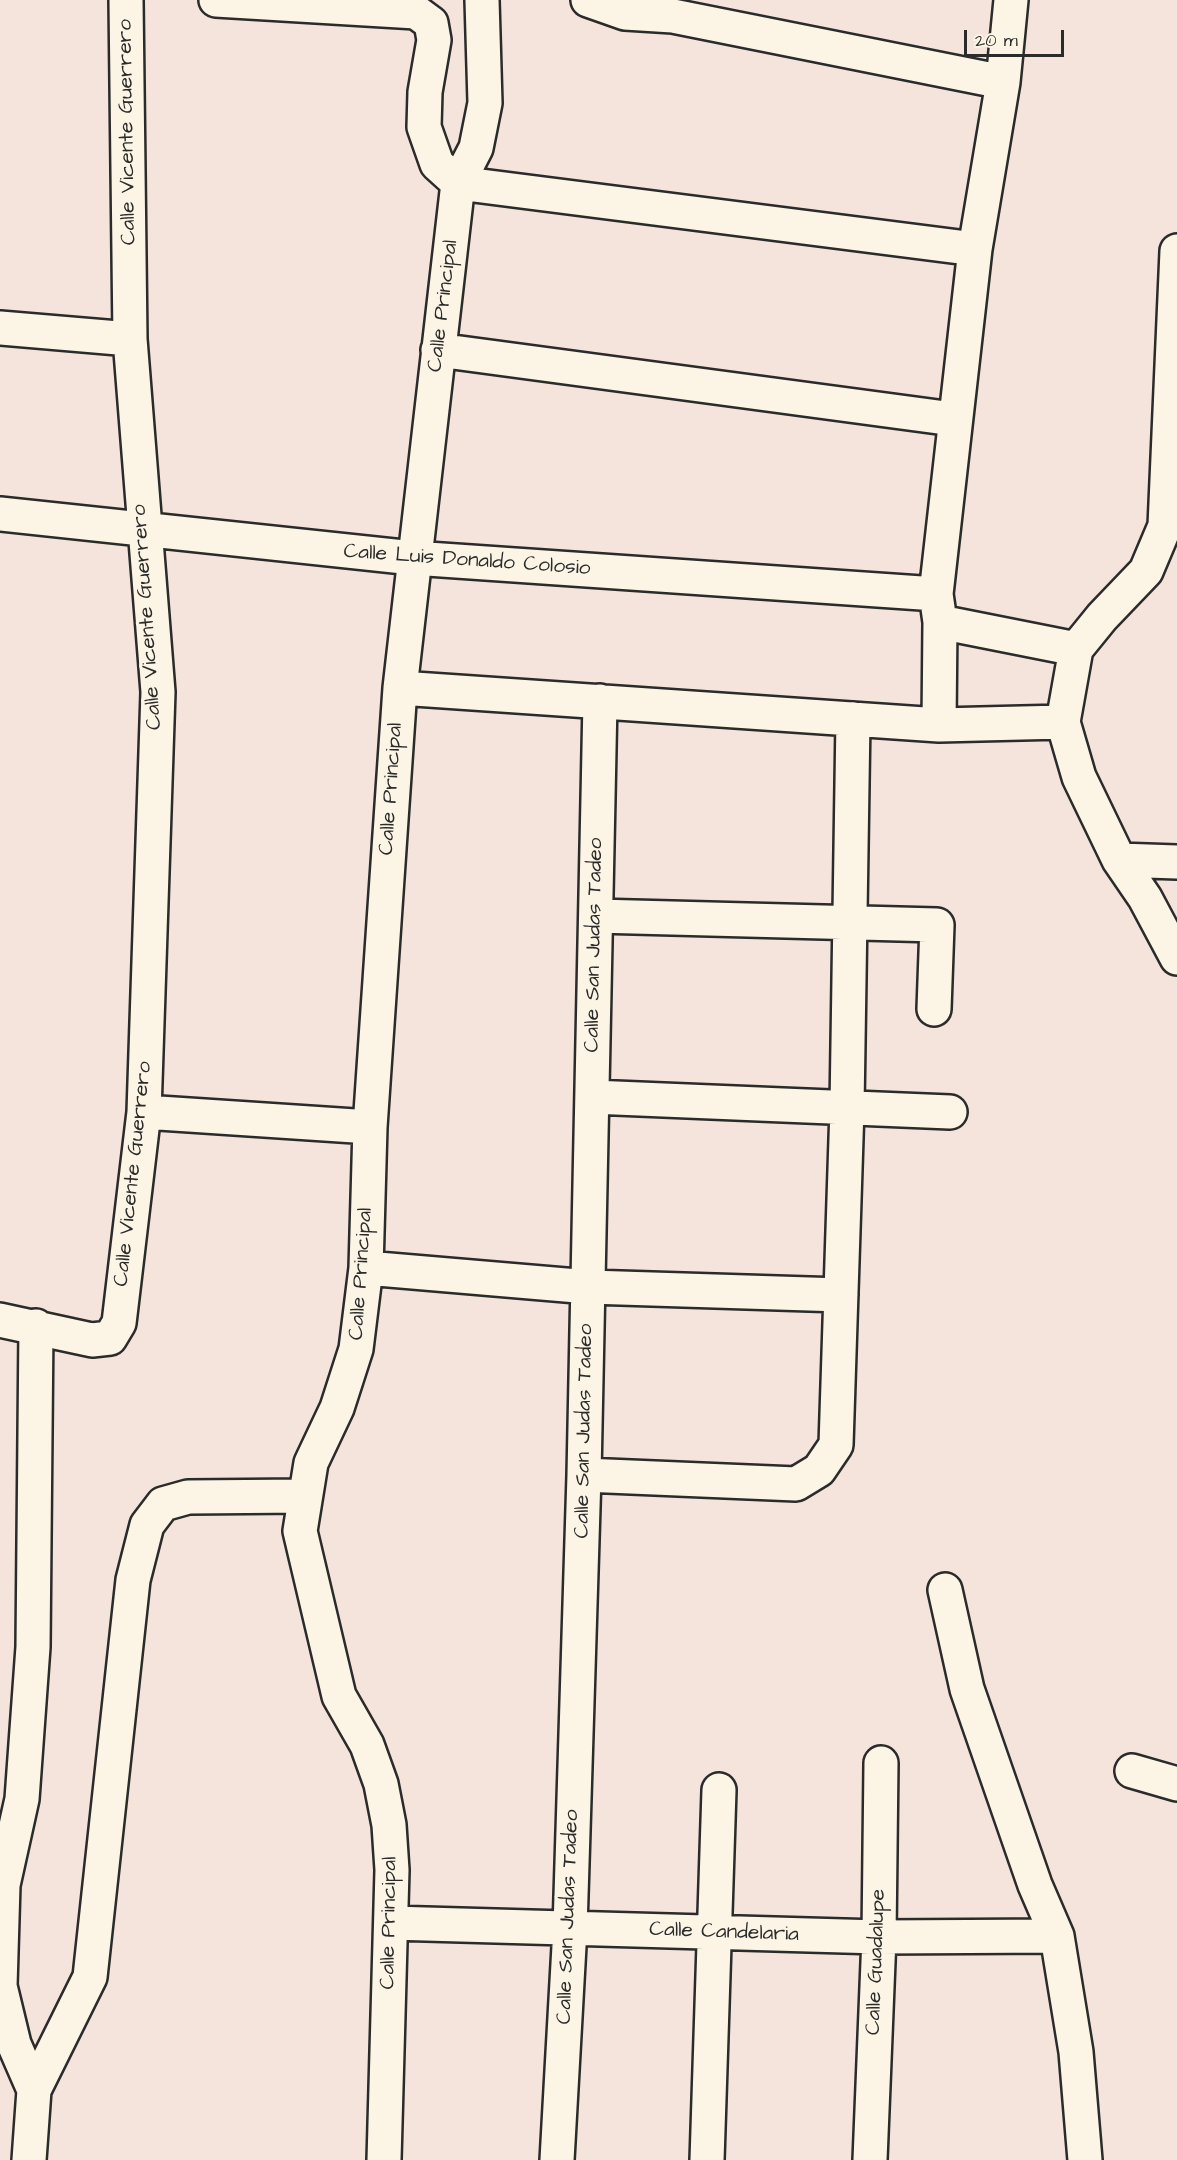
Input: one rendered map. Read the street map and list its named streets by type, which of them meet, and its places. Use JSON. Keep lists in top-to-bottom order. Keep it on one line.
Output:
{"streets":{"street":["Calle Vicente Guerrero","Calle Principal","Calle Luis Donaldo Colosio","Calle San Judas Tadeo","Calle Candelaria","Calle Guadalupe"]},"crossings":[["Calle Vicente Guerrero","Calle Luis Donaldo Colosio"],["Calle Principal","Calle Luis Donaldo Colosio"],["Calle Principal","Calle Candelaria"],["Calle San Judas Tadeo","Calle Candelaria"],["Calle Candelaria","Calle Guadalupe"]],"scale_bar":"20 m"}
